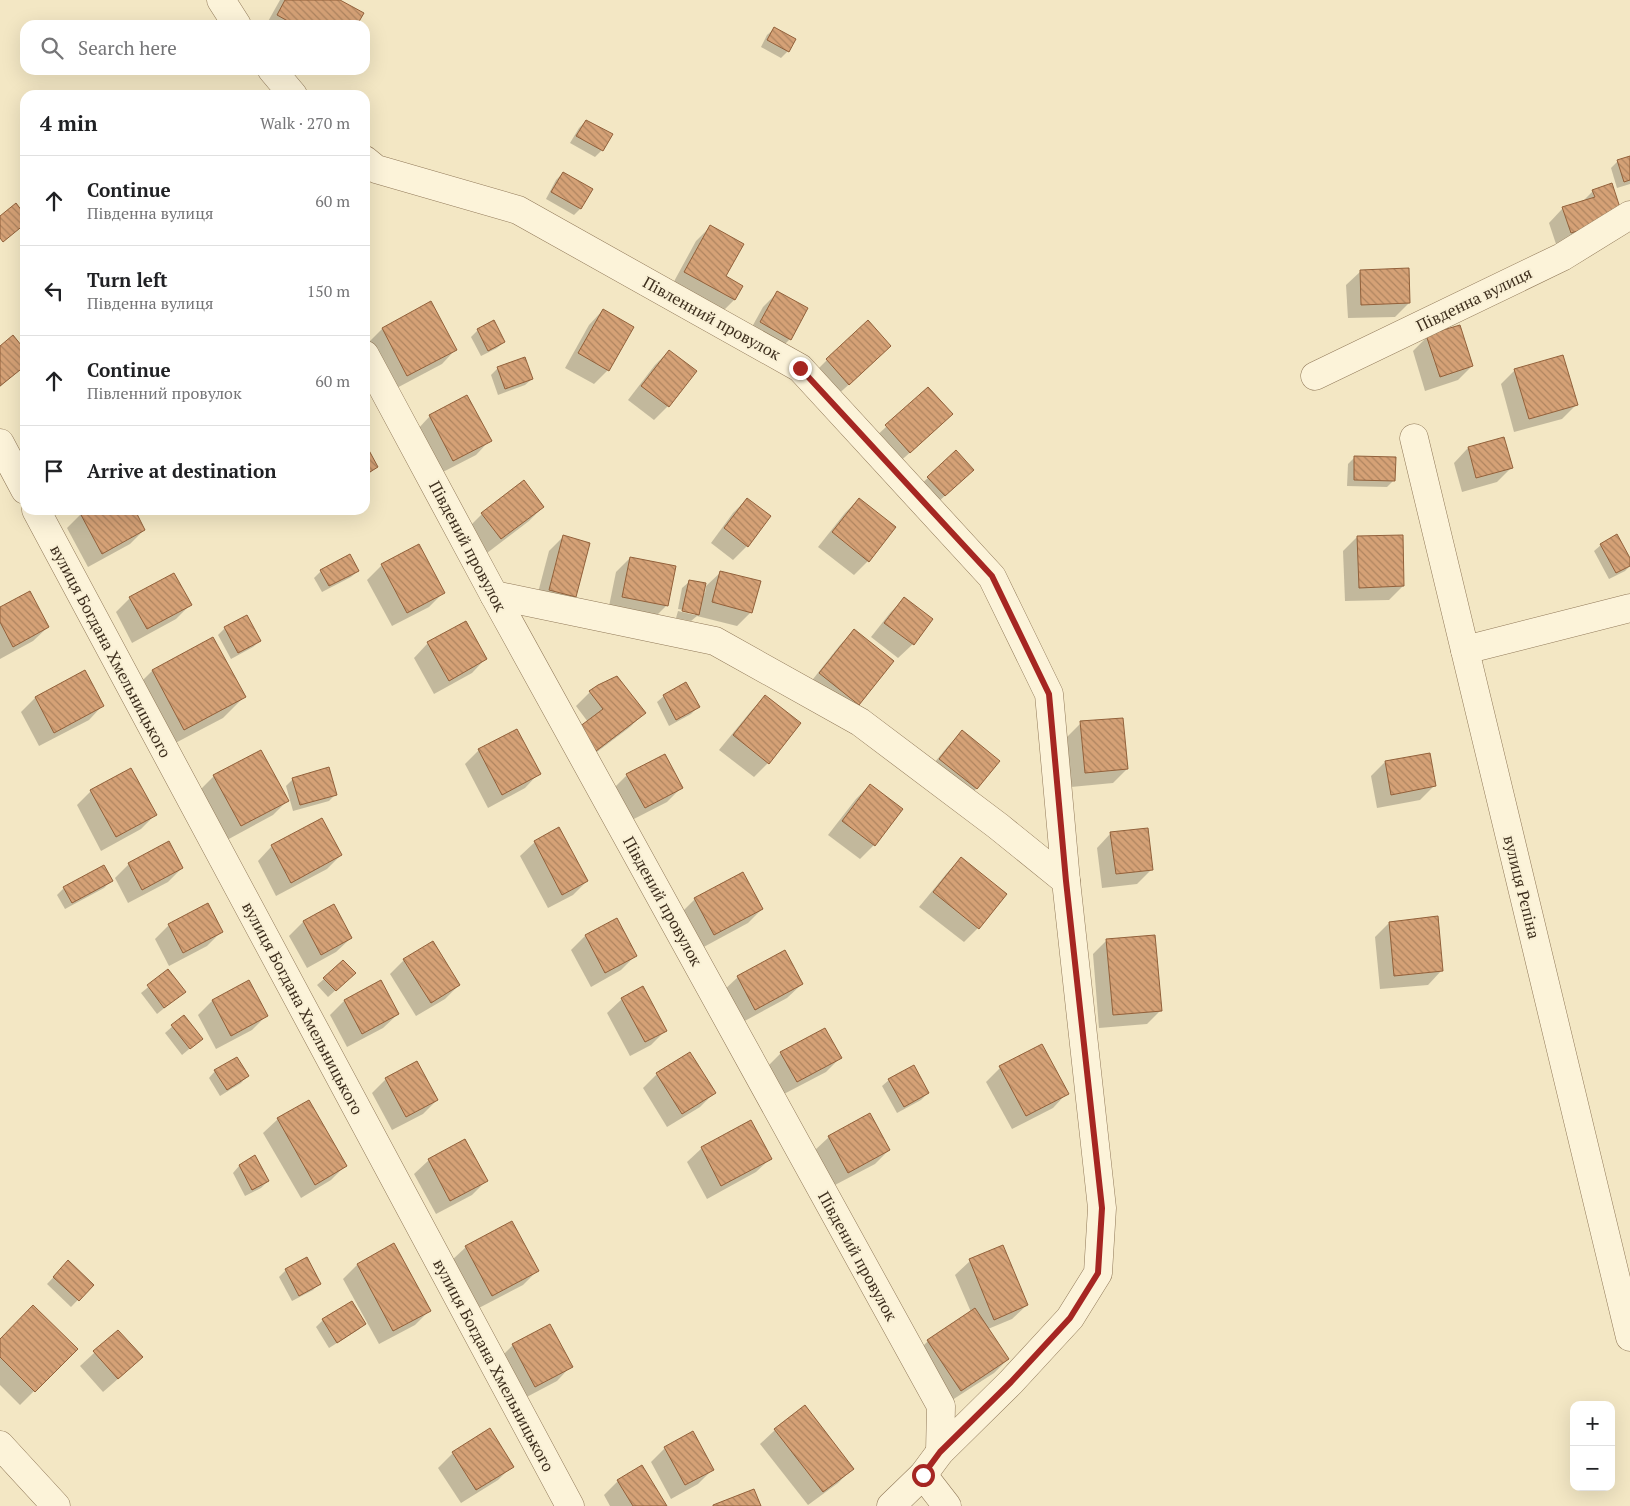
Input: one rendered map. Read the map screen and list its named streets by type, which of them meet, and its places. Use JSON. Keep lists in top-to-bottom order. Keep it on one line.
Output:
{"streets":{"street":["Південна вулиця","Півленний провулок","Південий провулок","вулиця Богдана Хмельницького","вулиця Рєпіна"]},"page":{"search":"Search here","heading":["4 min","Walk · 270 m"],"list":[["Continue","Південна вулиця","60 m"],["Turn left","Південна вулиця","150 m"],["Continue","Півленний провулок","60 m"],"Arrive at destination"],"map_buttons":["+","−"]}}
